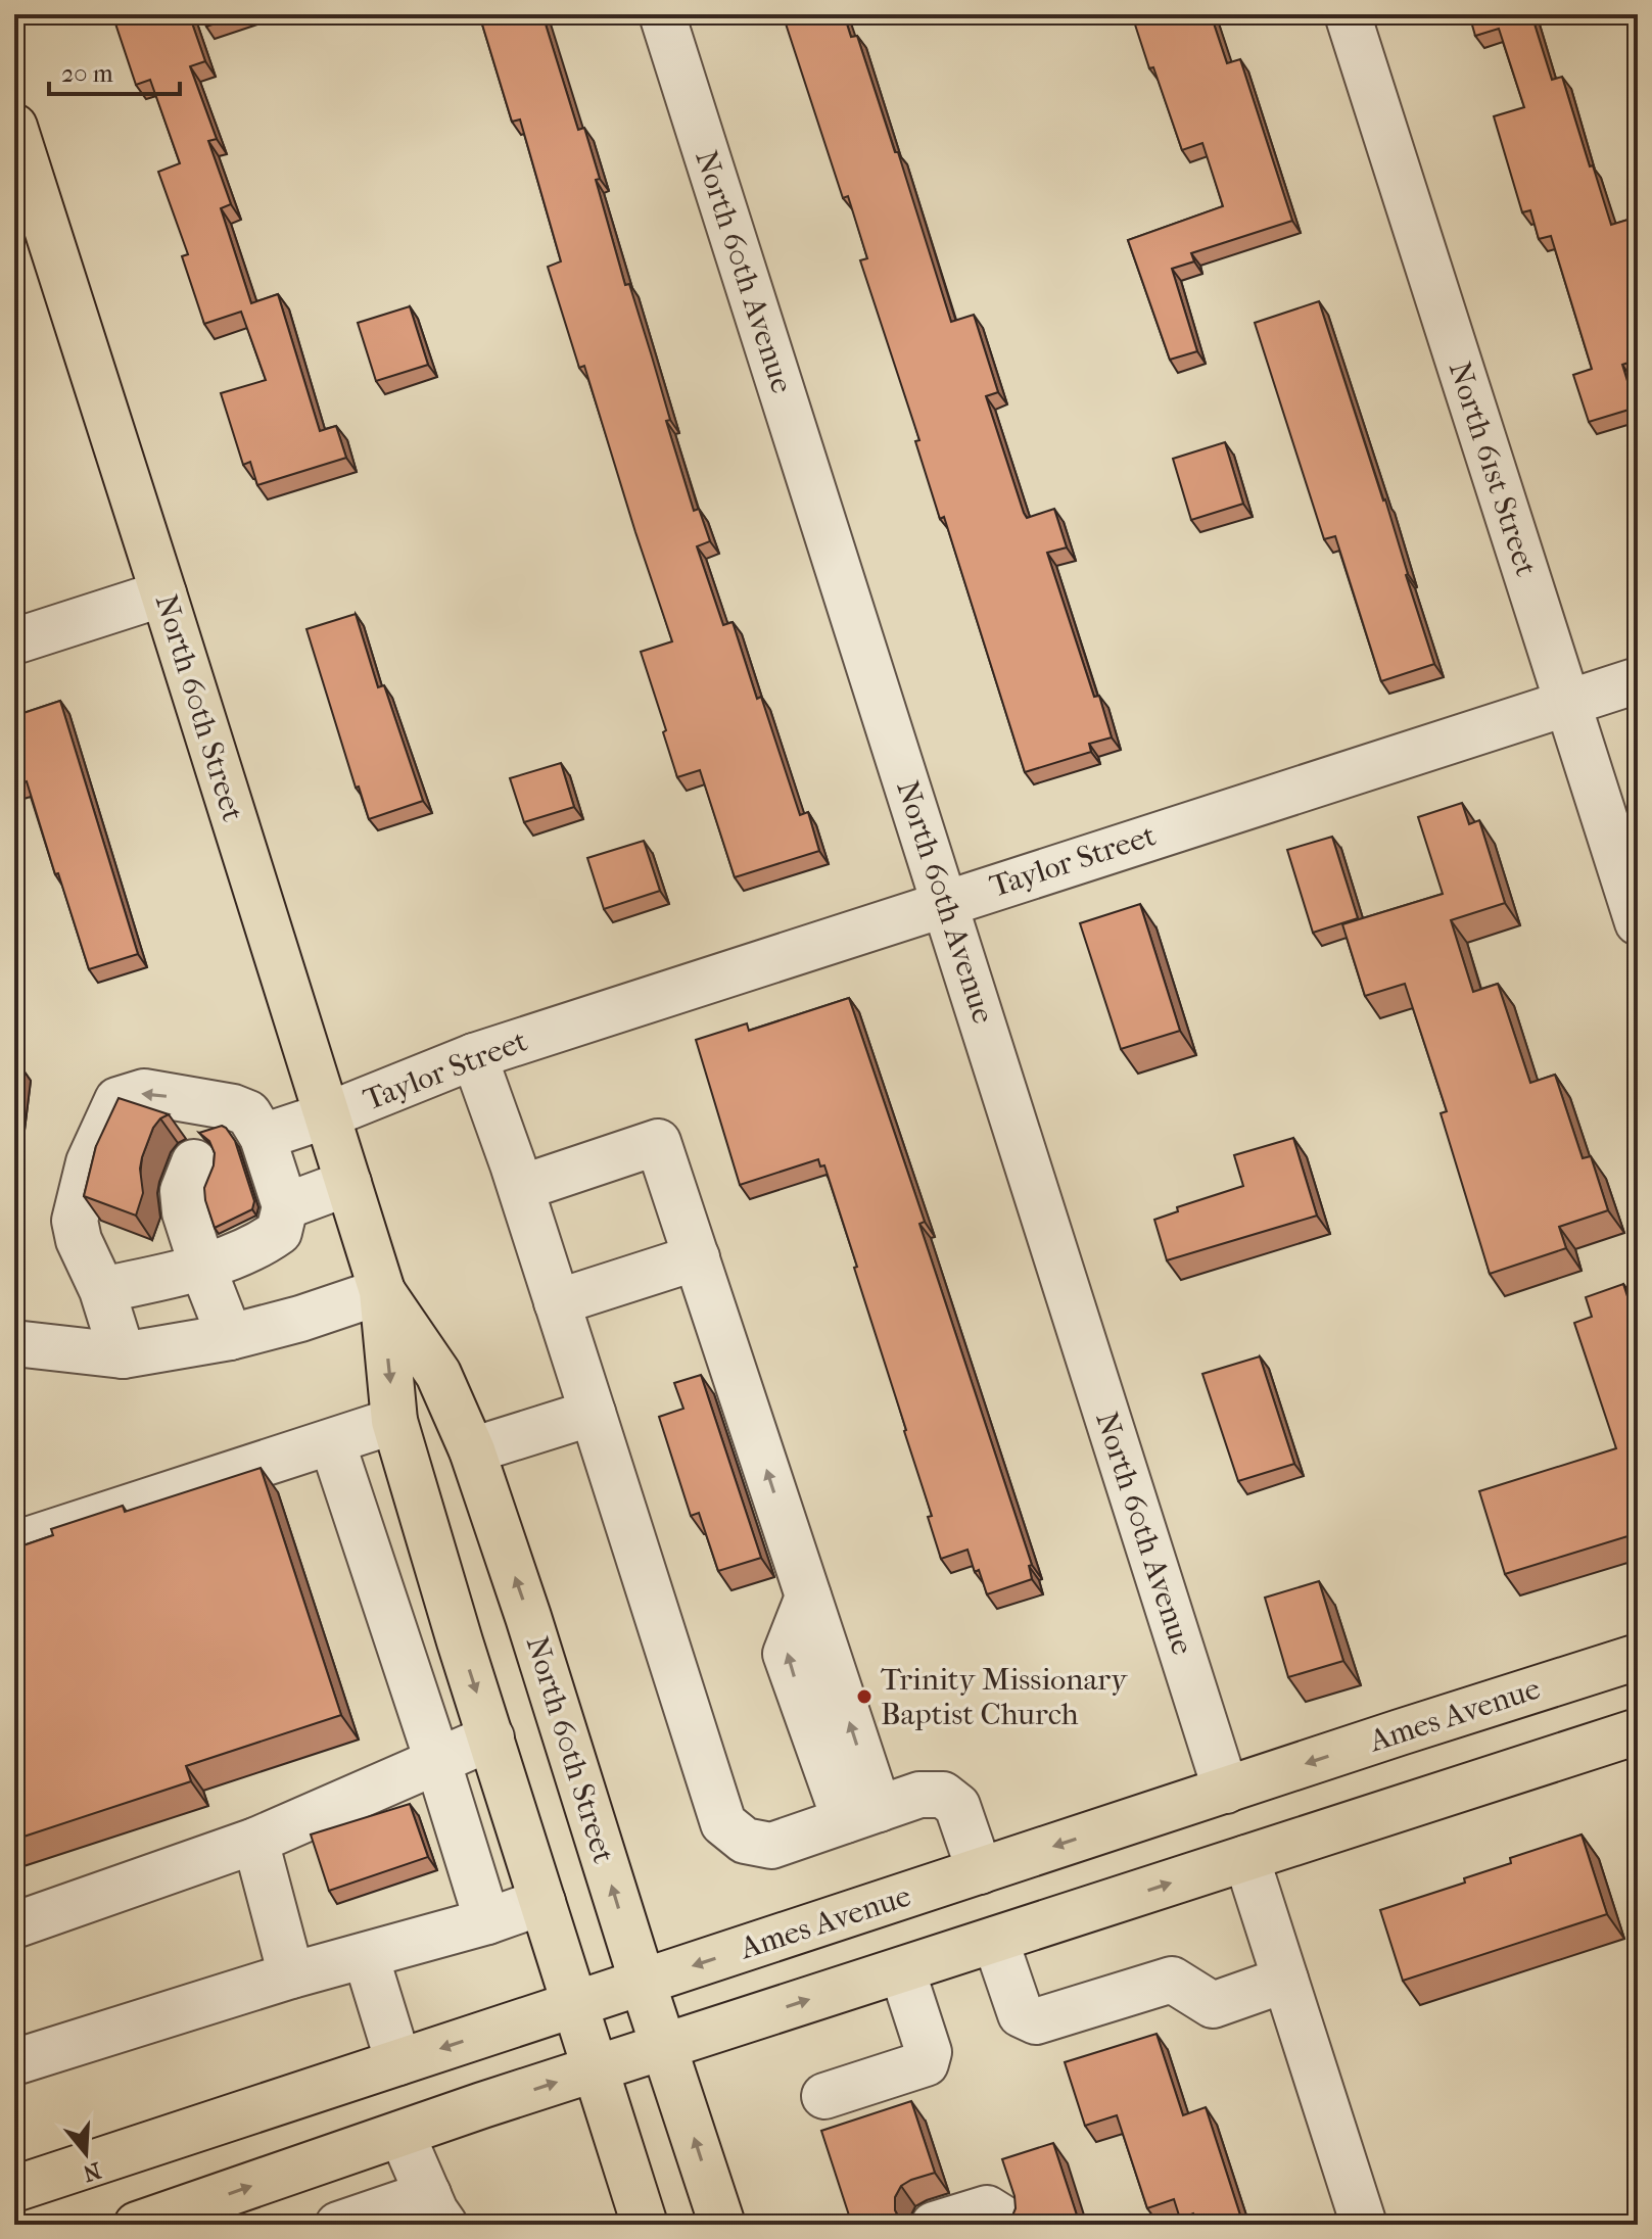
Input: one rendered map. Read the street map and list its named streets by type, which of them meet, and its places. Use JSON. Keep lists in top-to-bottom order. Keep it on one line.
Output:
{"streets":{"main road":["North 60th Street","Ames Avenue"],"street":["North 60th Avenue","North 61st Street","Taylor Street"]},"crossings":[["North 60th Avenue","Taylor Street"],["North 60th Avenue","Ames Avenue"],["North 61st Street","Taylor Street"],["North 60th Street","Taylor Street"],["North 60th Street","Ames Avenue"]],"places":["Trinity Missionary Baptist Church"],"scale_bar":"20 m","north":"bottom"}
